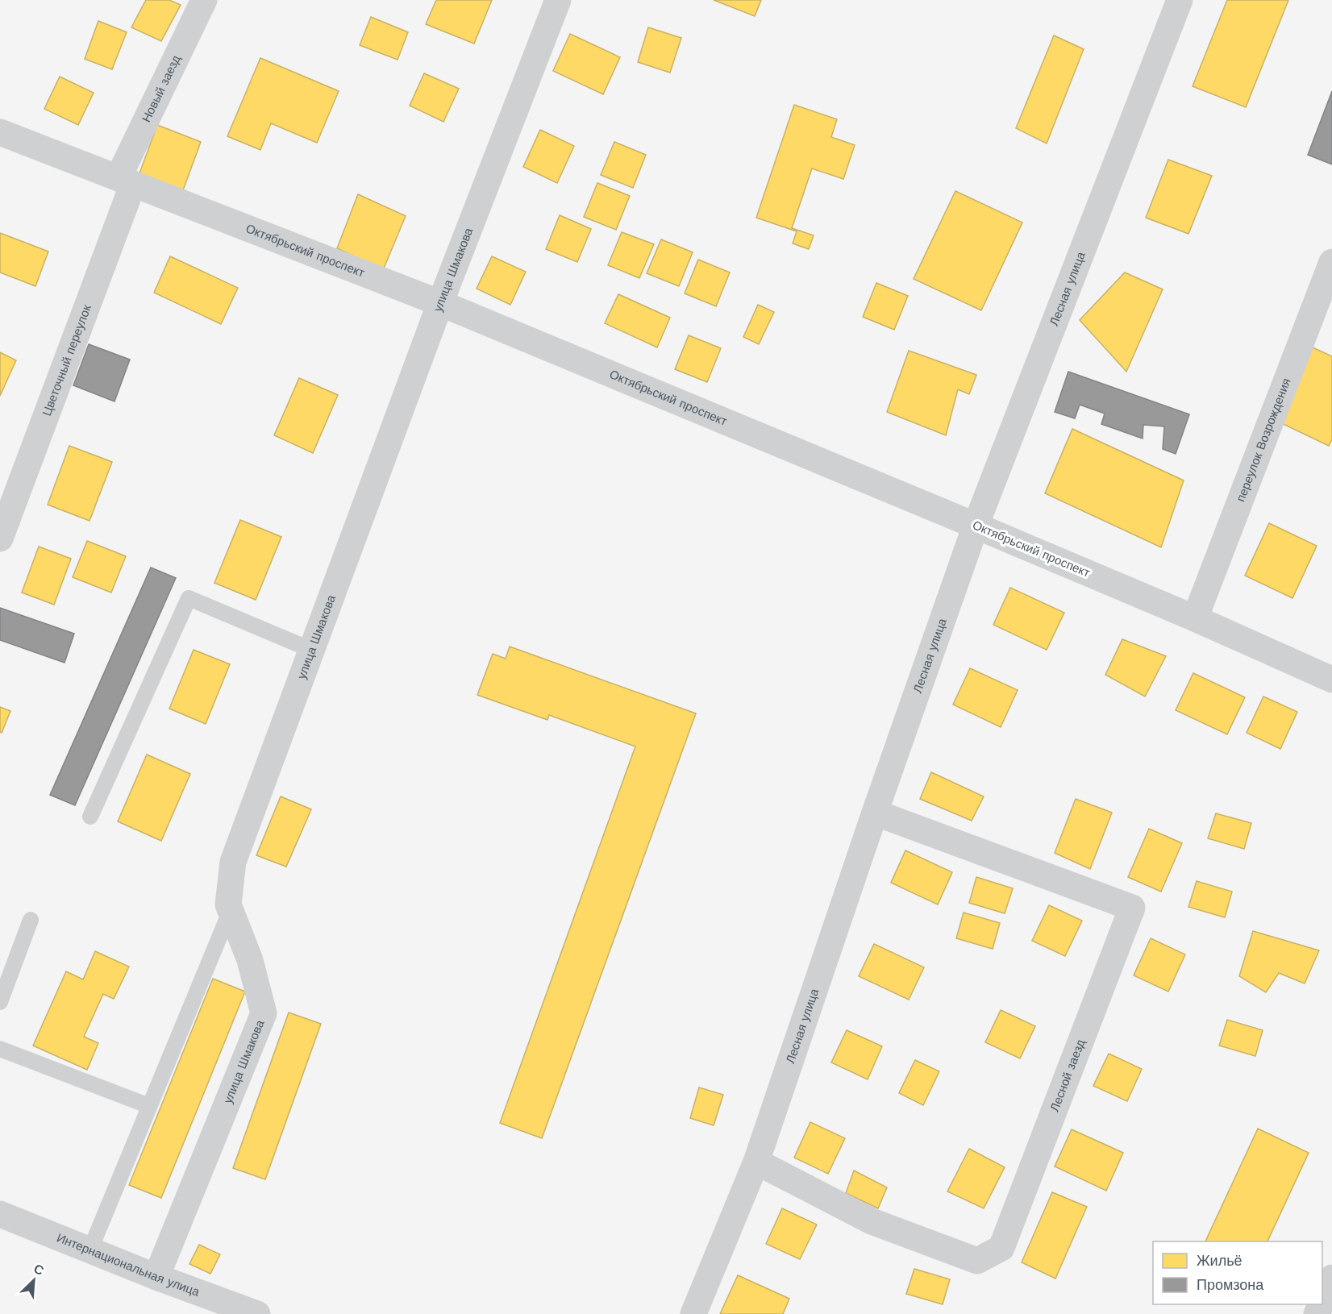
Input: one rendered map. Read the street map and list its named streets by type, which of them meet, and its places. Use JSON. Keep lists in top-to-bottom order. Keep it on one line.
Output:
{"streets":{"street":["Новый заезд","Октябрьский проспект","улица Шмакова","Лесная улица","Цветочный переулок","переулок Возрождения","Лесной заезд","Интернациональная улица"]},"crossings":[["Новый заезд","Октябрьский проспект"],["Новый заезд","Цветочный переулок"],["Октябрьский проспект","улица Шмакова"],["Октябрьский проспект","Лесная улица"],["Октябрьский проспект","Цветочный переулок"],["Октябрьский проспект","переулок Возрождения"],["улица Шмакова","Интернациональная улица"],["Лесная улица","Лесной заезд"]],"legend":["Жильё","Промзона"],"north":"top right"}
